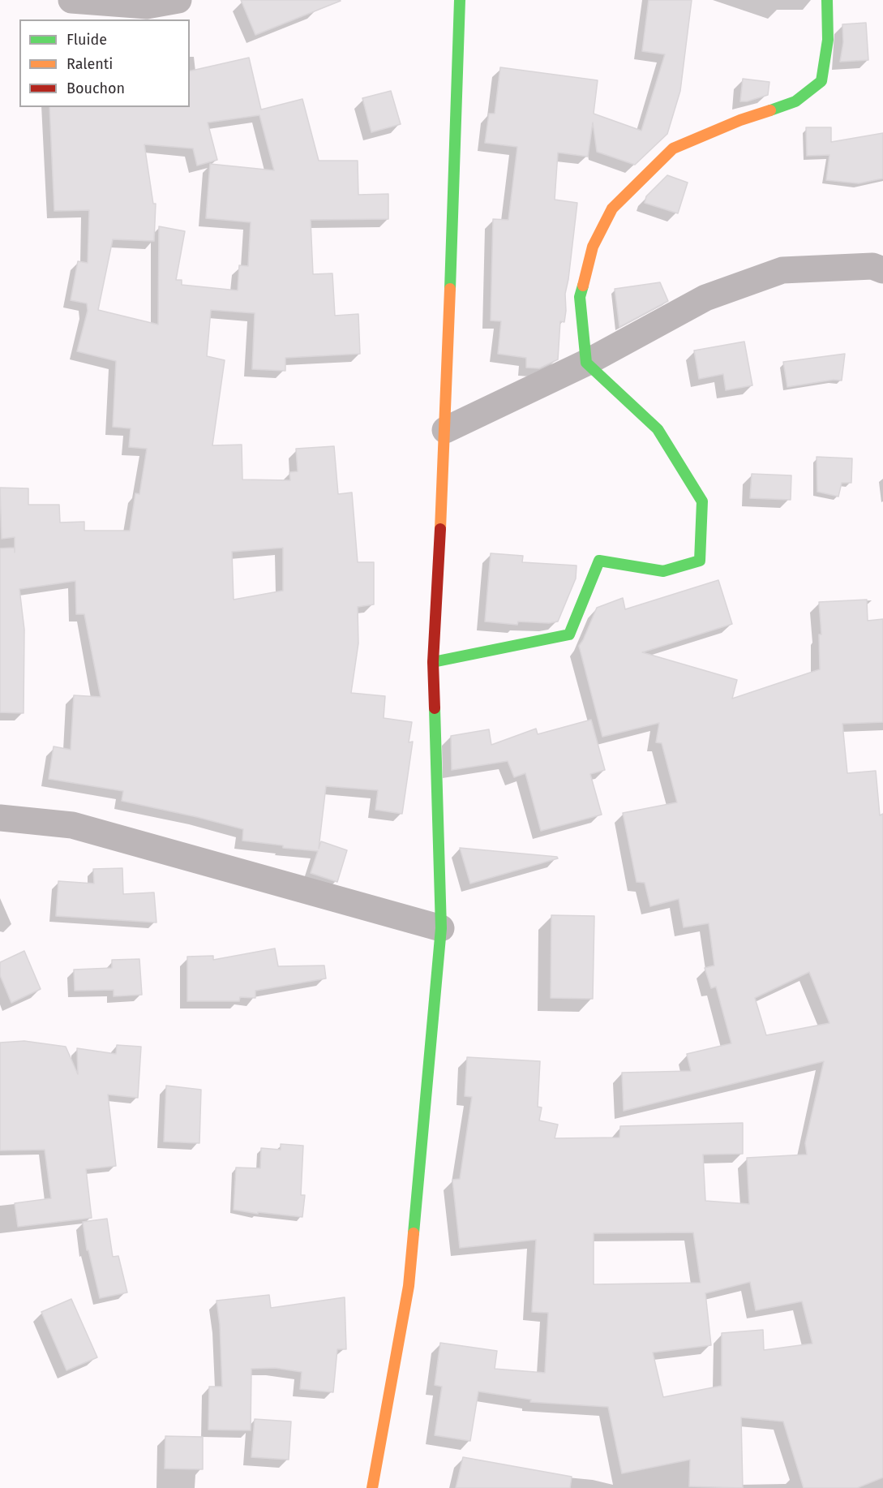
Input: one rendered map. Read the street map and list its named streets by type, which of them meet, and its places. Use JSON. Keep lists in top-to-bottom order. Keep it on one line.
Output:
{"legend":["Fluide","Ralenti","Bouchon"]}
